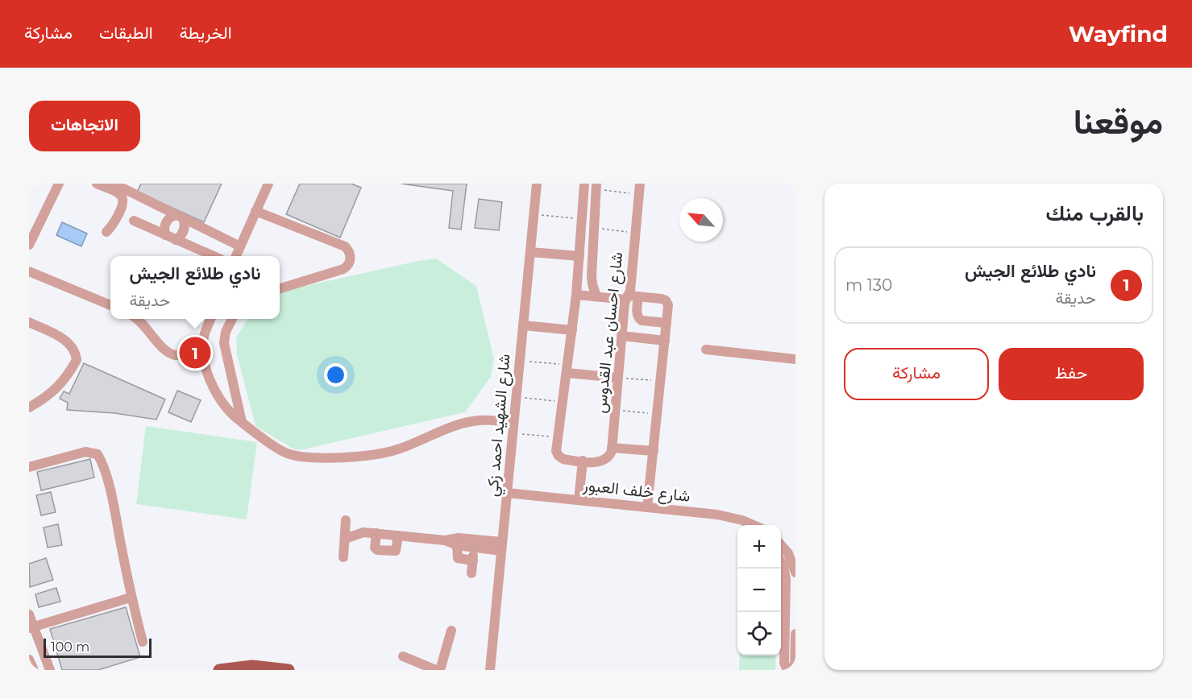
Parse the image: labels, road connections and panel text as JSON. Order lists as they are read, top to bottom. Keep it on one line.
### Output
{"streets":{"street":["شارع احسان عبد القدوس","شارع الشهيد احمد زكي","شارع خلف العبور"]},"crossings":[["شارع الشهيد احمد زكي","شارع خلف العبور"]],"scale_bar":"100 m","north":"top left","page":{"header":"Wayfind","nav":["الخريطة","الطبقات","مشاركة"],"title":"موقعنا","buttons":["الاتجاهات",["حفظ","مشاركة"]],"heading":"بالقرب منك","list":[{"mark":"1","name":"نادي طلائع الجيش","note":"حديقة","value":"130 m"}],"popup":["نادي طلائع الجيش","حديقة"],"pins":"1","map_buttons":["+","−"],"scale":"100 m"}}
